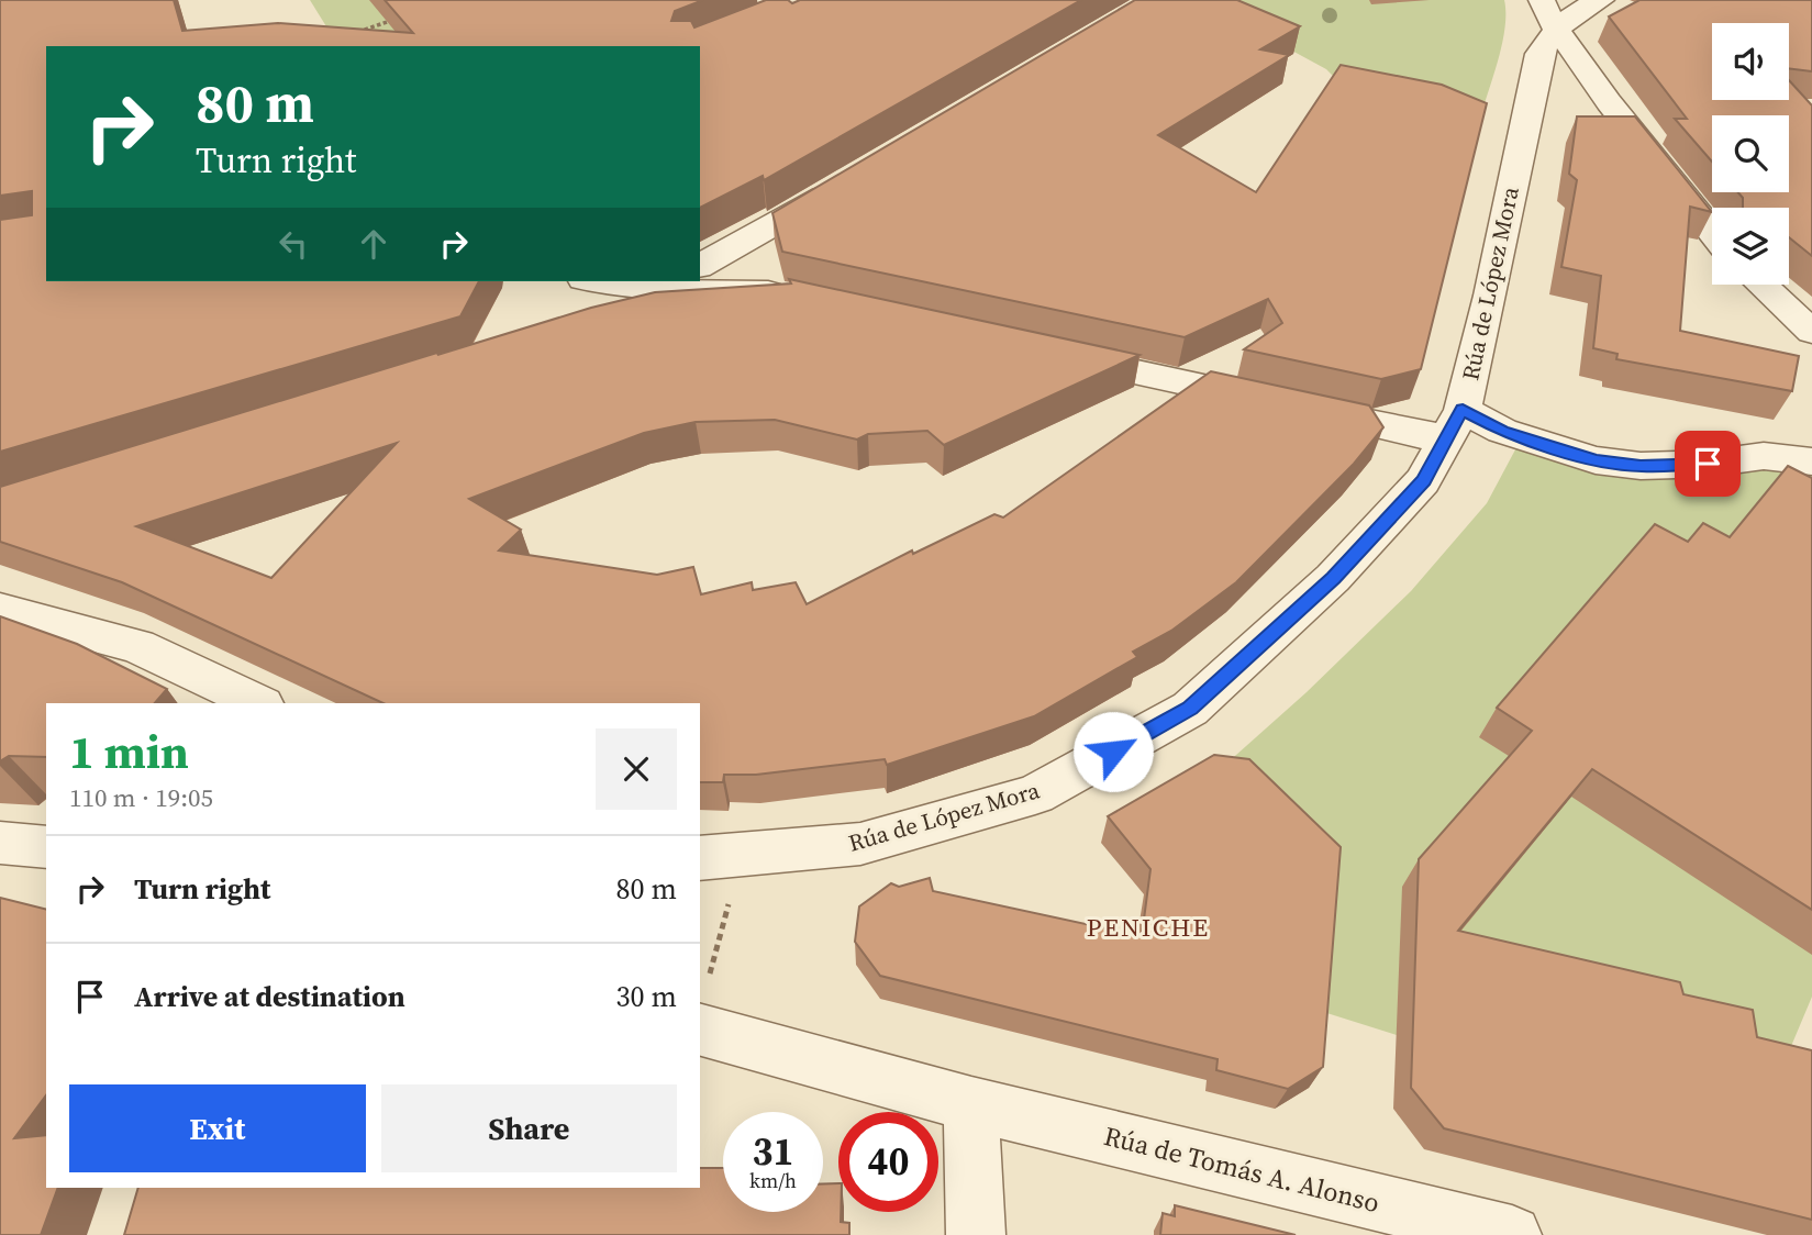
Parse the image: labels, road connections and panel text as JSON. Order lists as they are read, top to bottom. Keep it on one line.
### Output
{"streets":{"street":["Rúa de López Mora","Rúa de Tomás A. Alonso"]},"districts":["PENICHE"],"page":{"turn":["80 m","Turn right"],"heading":["1 min","110 m · 19:05"],"list":[{"name":"Turn right","value":"80 m"},{"name":"Arrive at destination","value":"30 m"}],"buttons":["Exit","Share"],"speed":"31 km/h","limit":"40"}}
